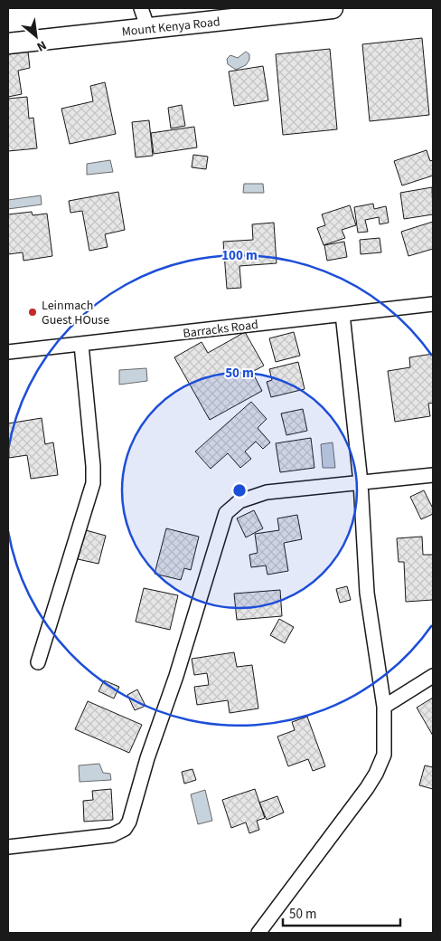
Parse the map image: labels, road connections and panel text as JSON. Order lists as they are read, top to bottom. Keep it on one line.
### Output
{"streets":{"main road":["Mount Kenya Road"],"street":["Barracks Road"]},"places":["Leinmach Guest HOuse"],"scale_bar":"50 m","north":"bottom right","rings":["100 m","50 m"]}
